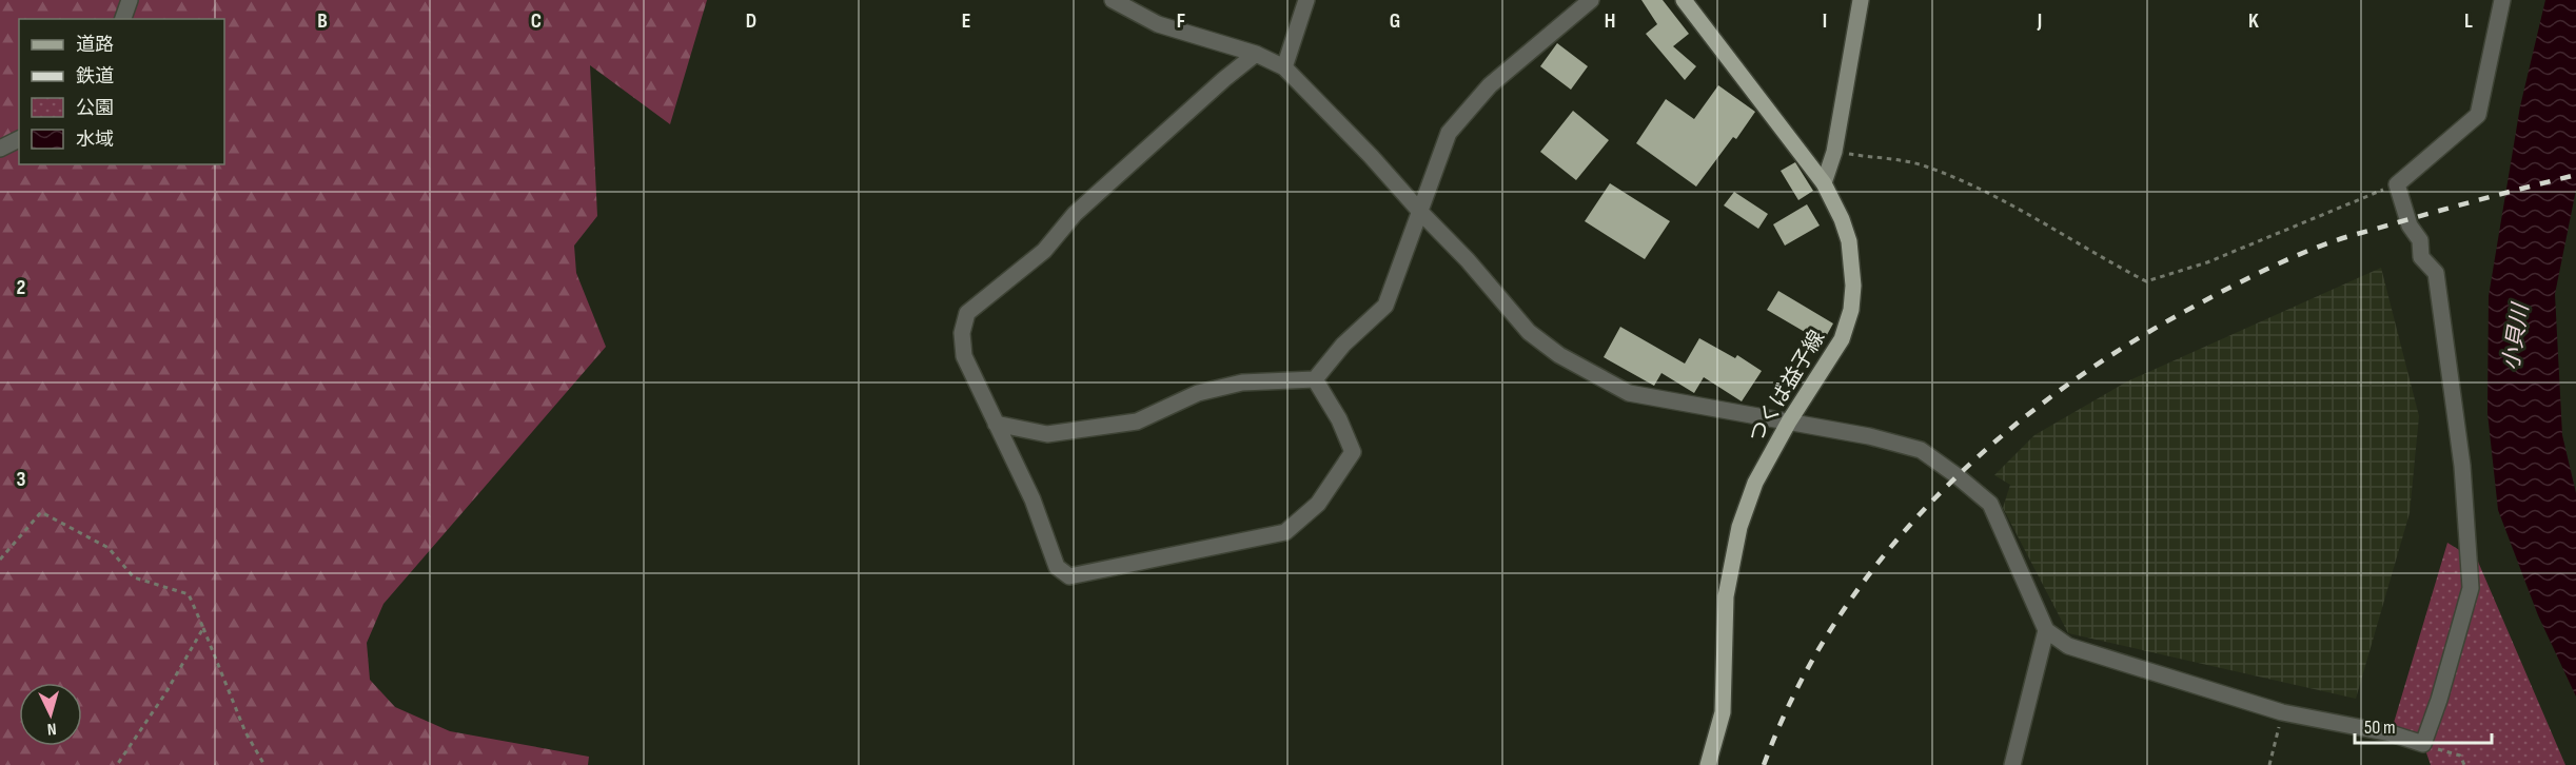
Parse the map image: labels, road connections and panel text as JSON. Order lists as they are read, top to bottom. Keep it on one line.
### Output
{"streets":{"main road":["つくば益子線"]},"water":["小貝川"],"legend":["道路","鉄道","公園","水域"],"scale_bar":"50 m","north":"bottom","grid":{"columns":["B","C","D","E","F","G","H","I","J","K","L"],"rows":["2","3"]}}
